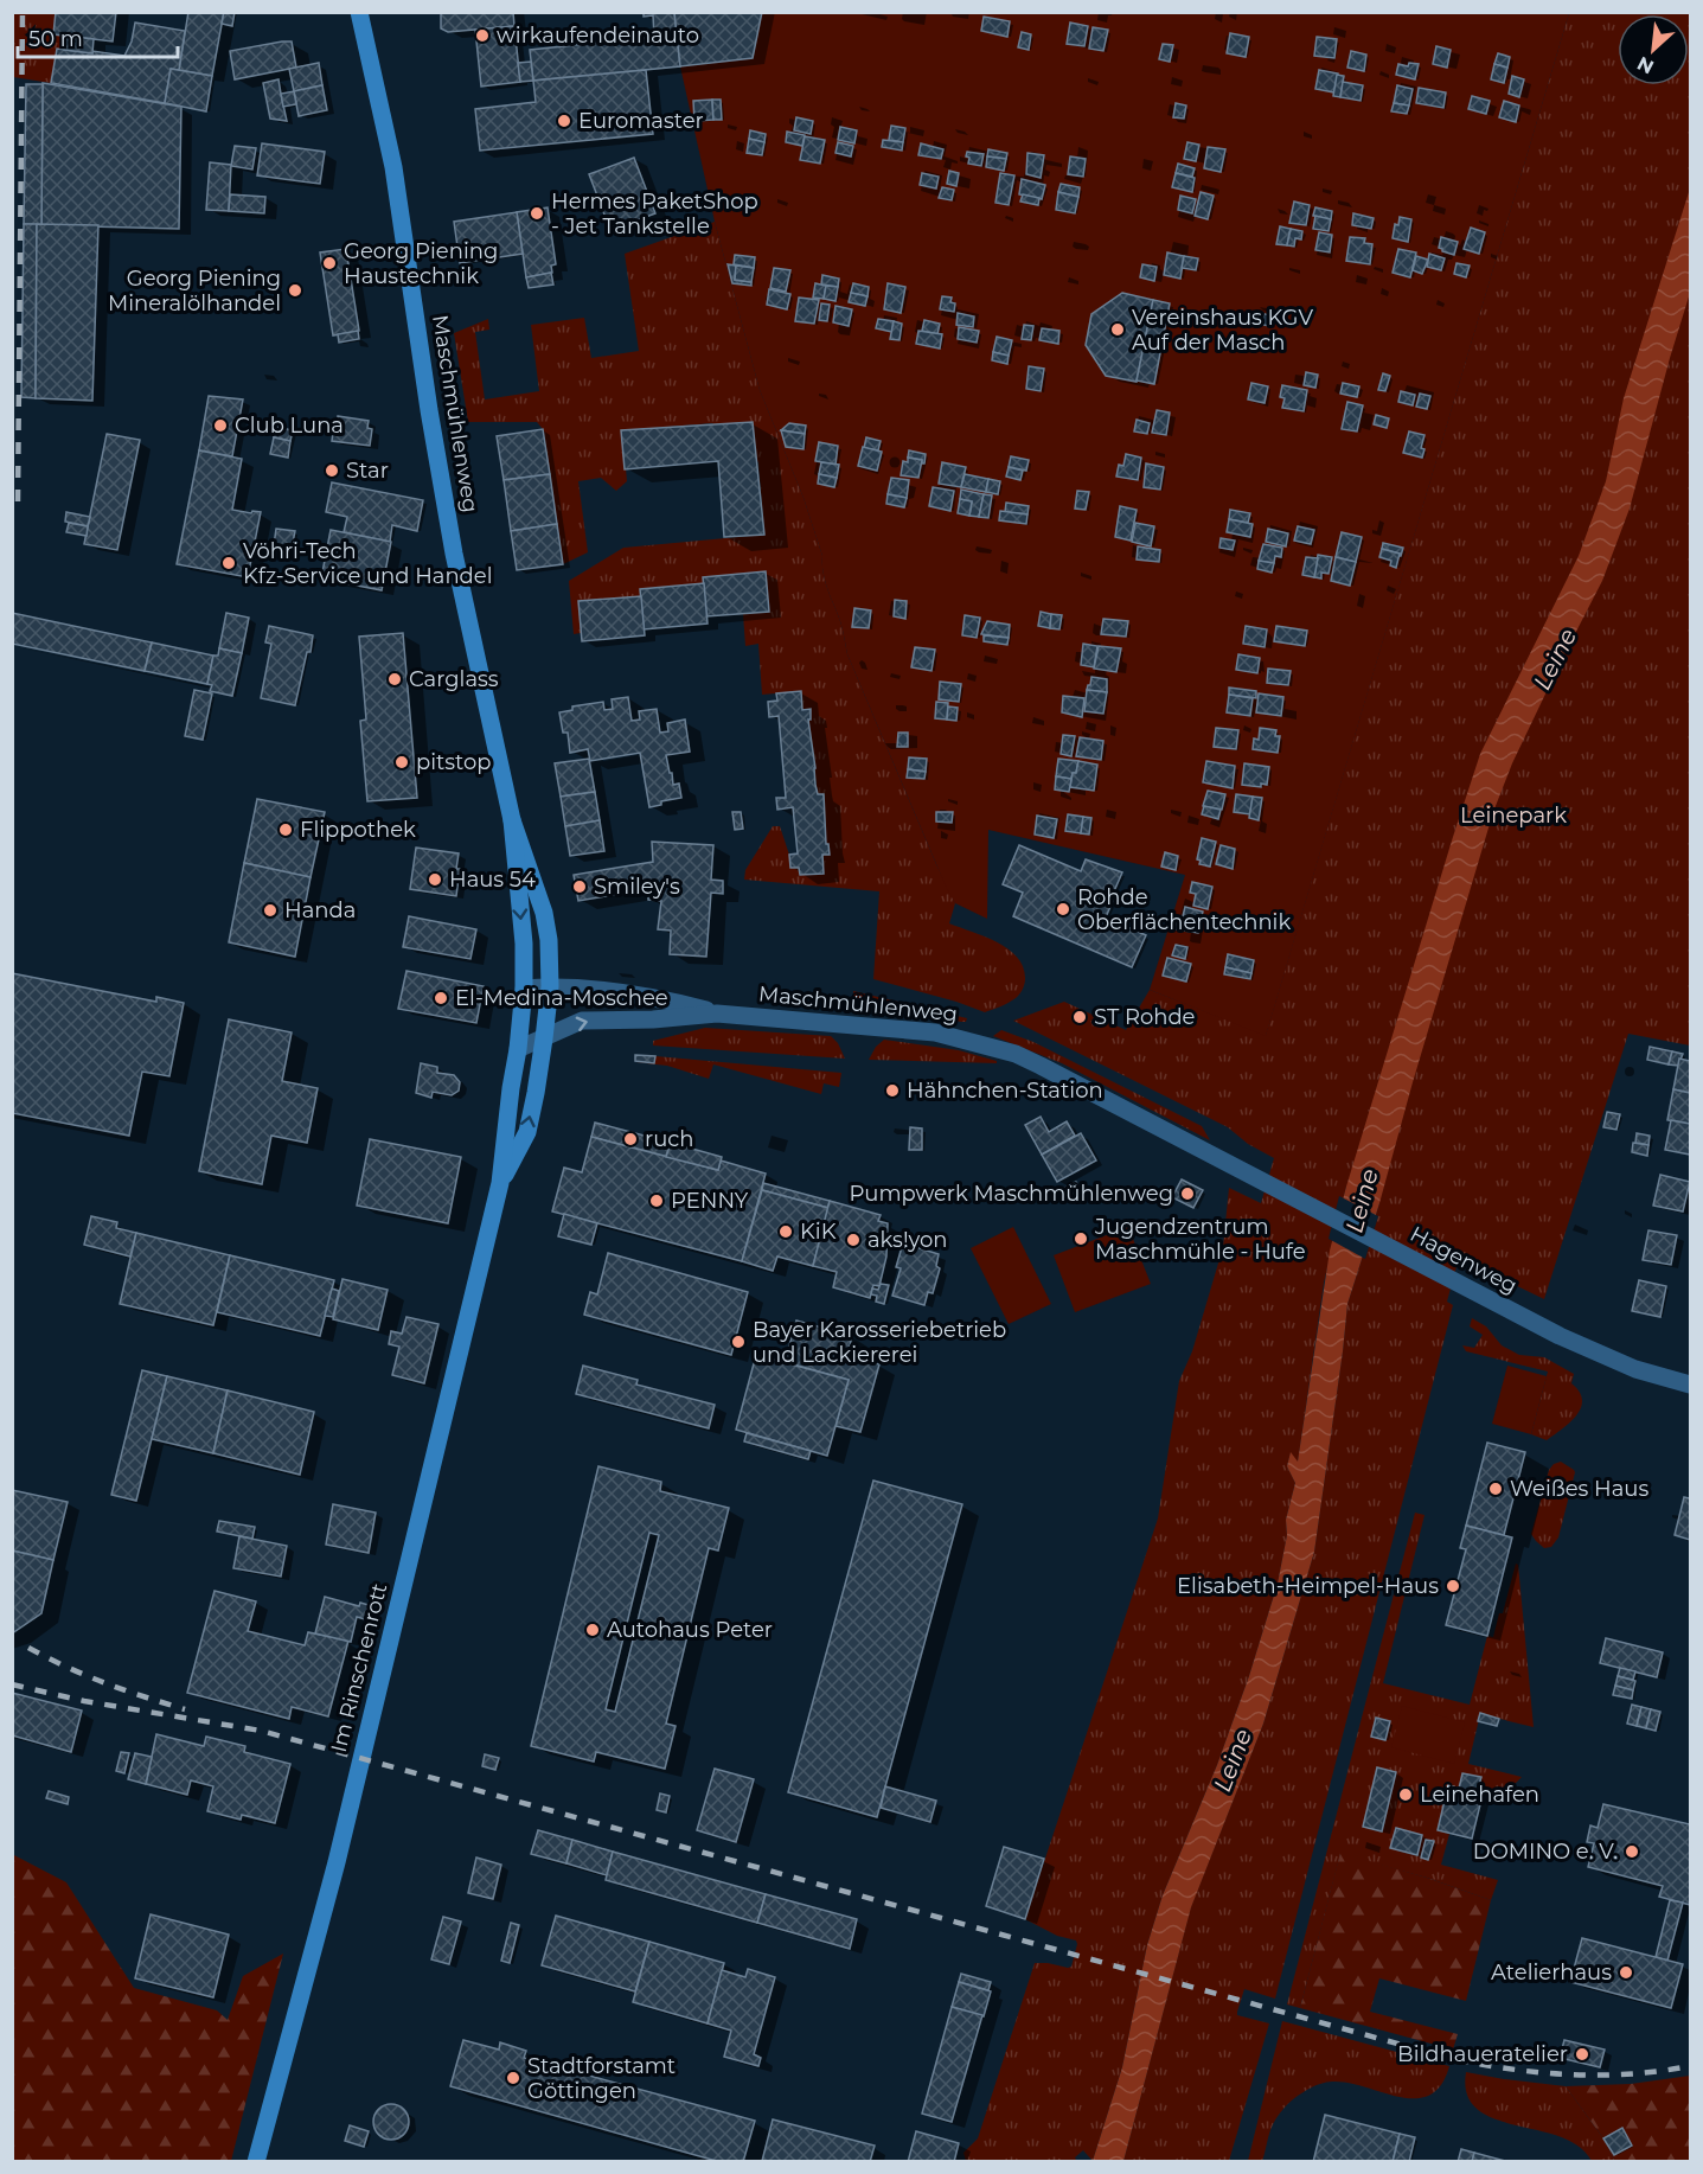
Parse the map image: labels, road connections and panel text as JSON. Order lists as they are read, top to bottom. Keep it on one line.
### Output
{"streets":{"main road":["Maschmühlenweg","Im Rinschenrott"],"street":["Hagenweg"]},"crossings":[["Maschmühlenweg","Hagenweg"],["Maschmühlenweg","Im Rinschenrott"]],"water":["Leine"],"parks":["Leinepark"],"places":["wirkaufendeinauto","Euromaster","Hermes PaketShop - Jet Tankstelle","Georg Piening Haustechnik","Georg Piening Mineralölhandel","Vereinshaus KGV Auf der Masch","Club Luna","Star","Vöhri-Tech Kfz-Service und Handel","Carglass","pitstop","Flippothek","Haus 54","Smiley's","Rohde Oberflächentechnik","Handa","El-Medina-Moschee","ST Rohde","Hähnchen-Station","ruch","Pumpwerk Maschmühlenweg","PENNY","KiK","Jugendzentrum Maschmühle - Hufe","aks!yon","Bayer Karosseriebetrieb und Lackiererei","Weißes Haus","Elisabeth-Heimpel-Haus","Autohaus Peter","Leinehafen","DOMINO e. V.","Atelierhaus","Bildhaueratelier","Stadtforstamt Göttingen"],"scale_bar":"50 m","north":"bottom left"}
